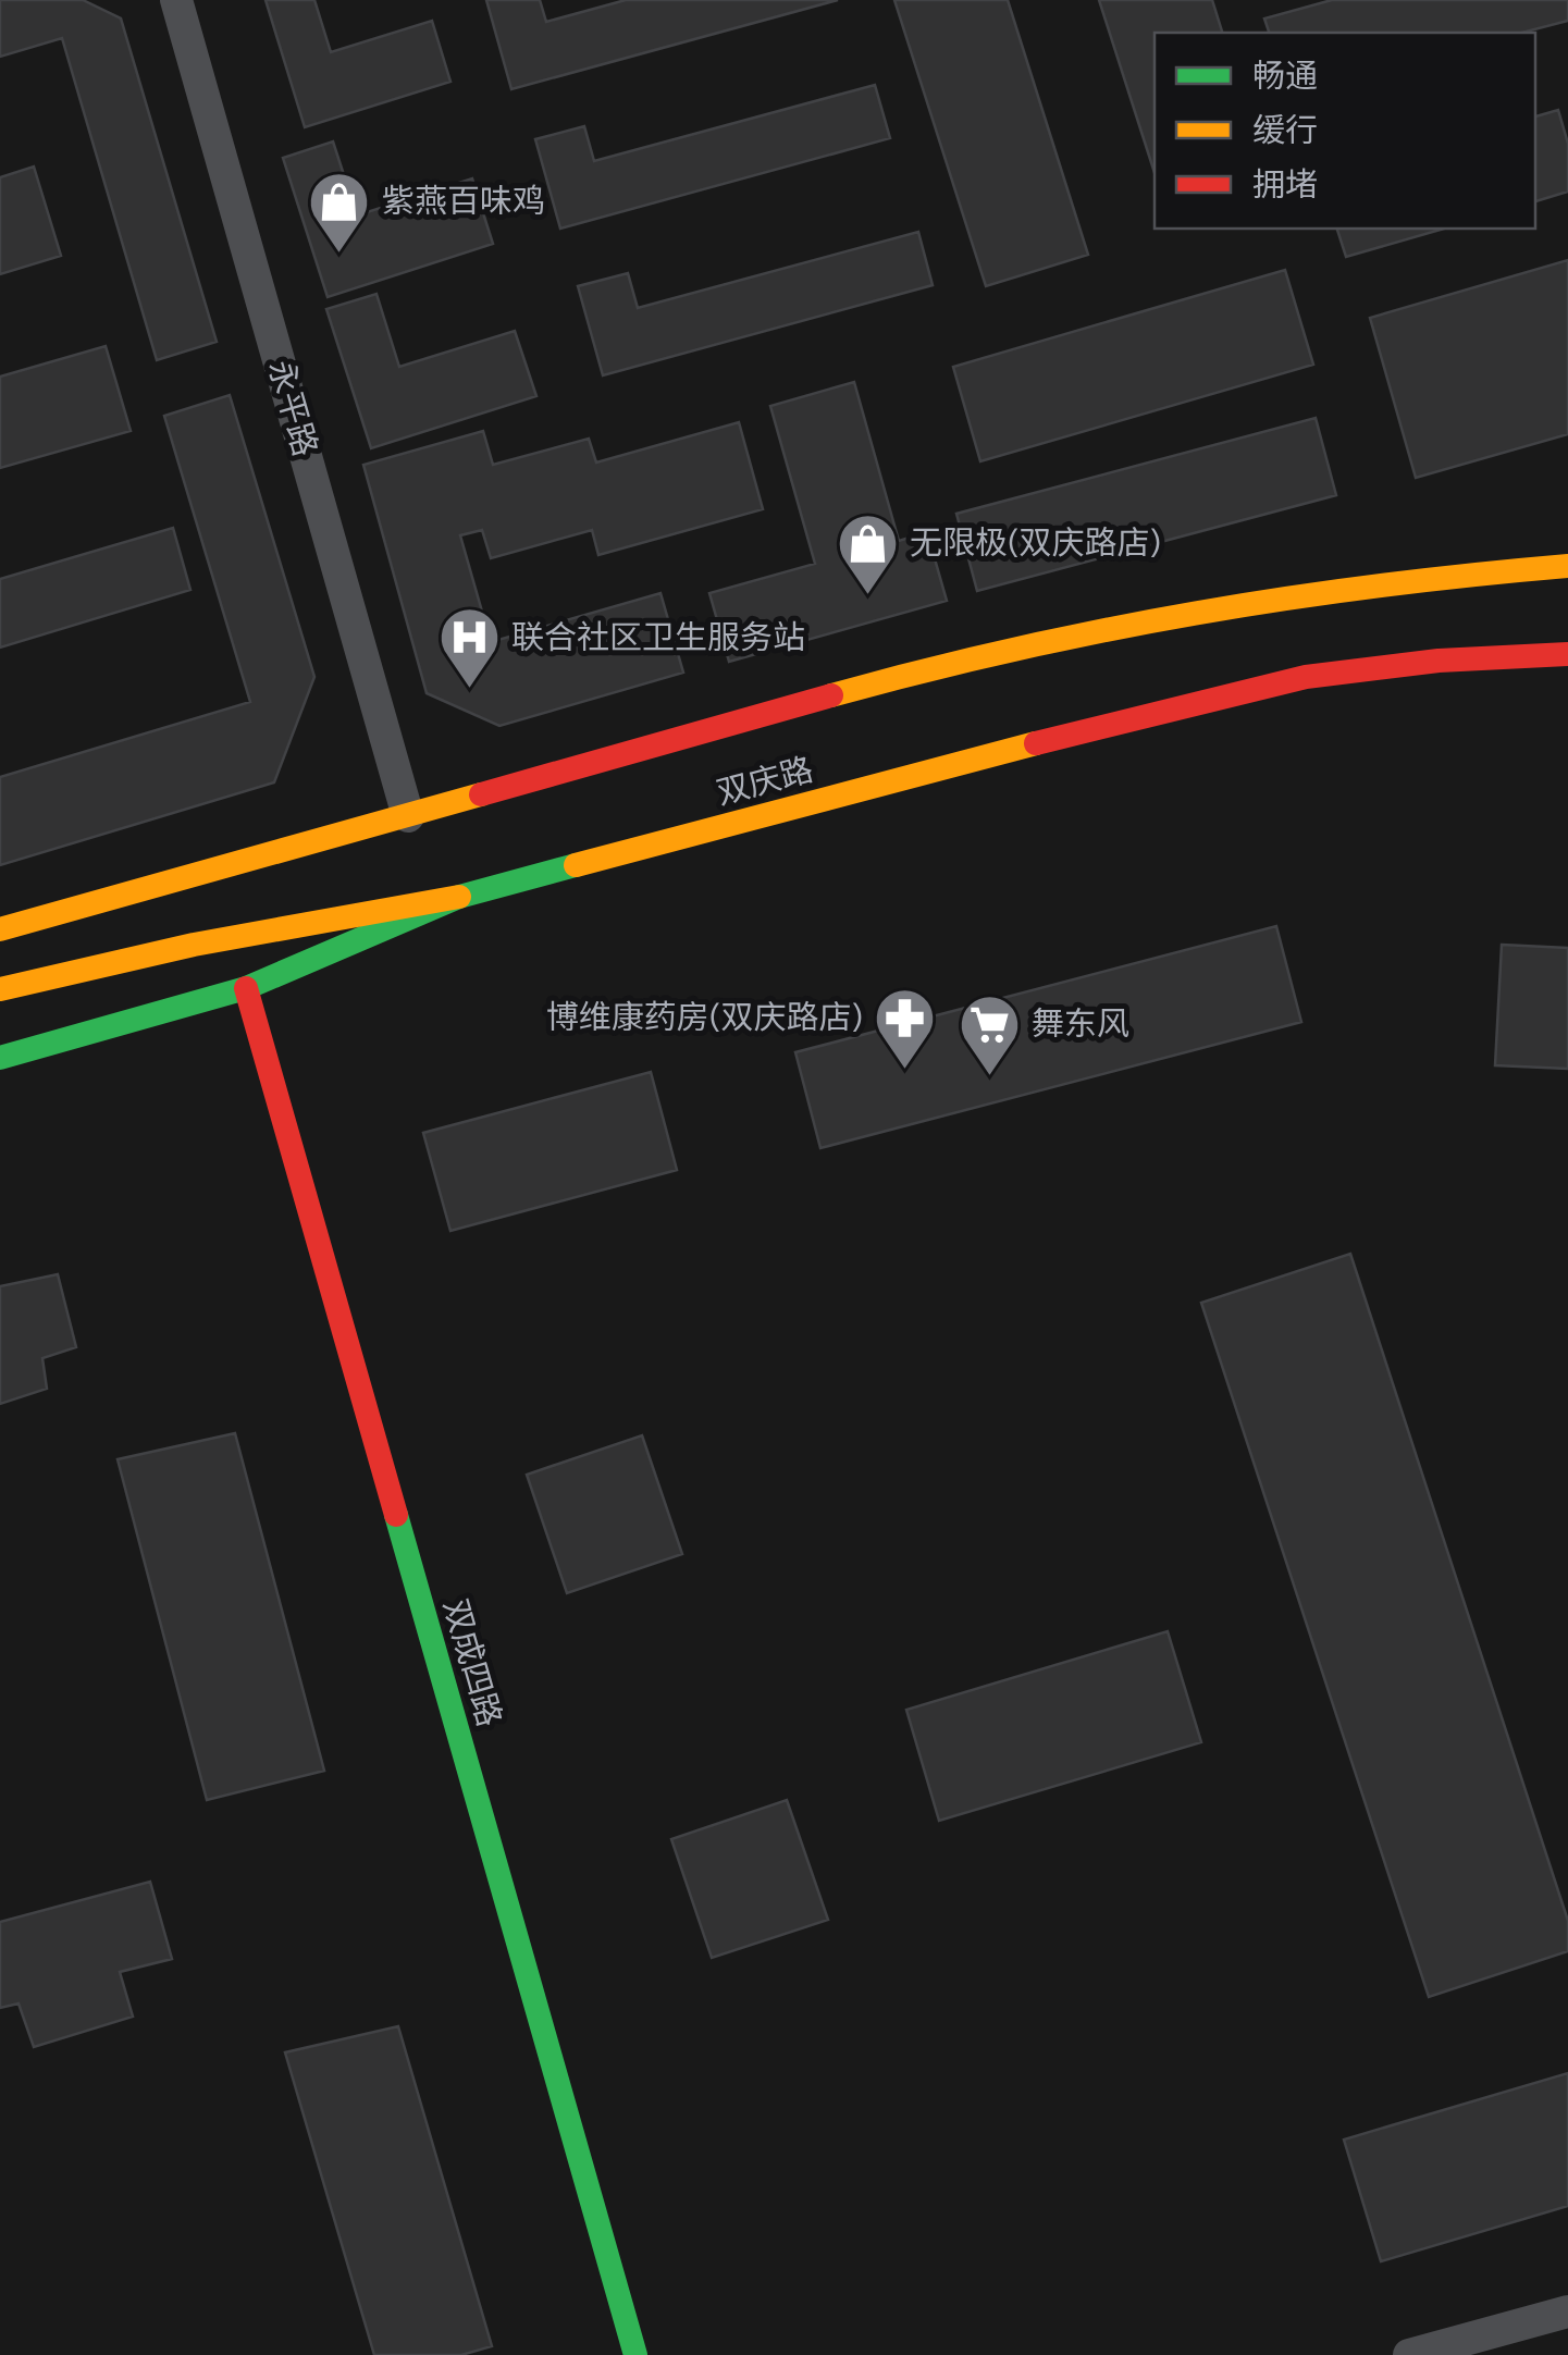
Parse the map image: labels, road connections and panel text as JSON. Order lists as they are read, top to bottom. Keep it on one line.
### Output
{"streets":{"main road":["双庆路","双成四路"],"street":["永平路"]},"crossings":[["永平路","双庆路"],["双庆路","双成四路"]],"places":{"shop":["紫燕百味鸡","无限极(双庆路店)"],"hospital":["联合社区卫生服务站"],"pharmacy":["博维康药房(双庆路店)"],"supermarket":["舞东风"]},"legend":["畅通","缓行","拥堵"]}
